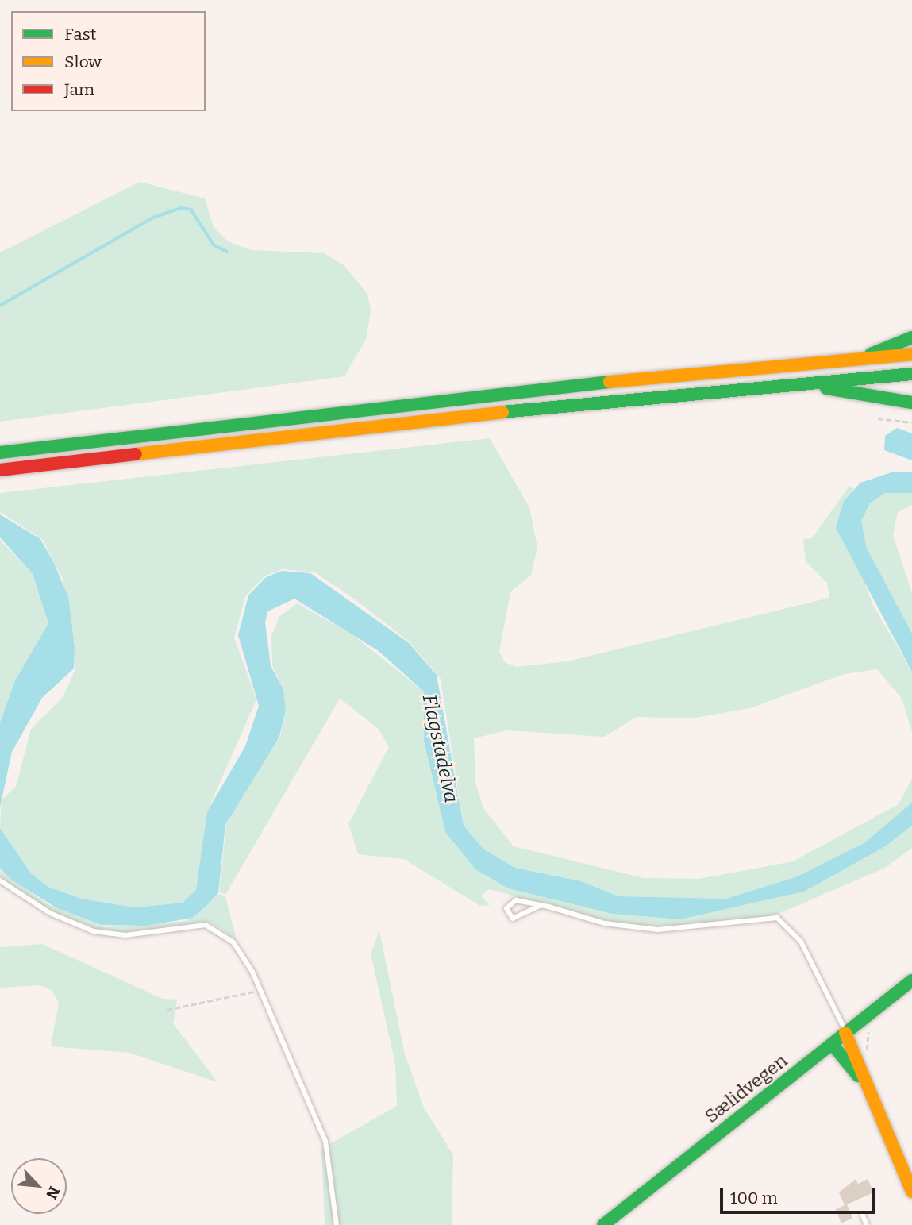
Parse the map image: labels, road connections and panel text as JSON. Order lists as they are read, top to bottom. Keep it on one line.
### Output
{"streets":{"main road":["Sælidvegen"]},"water":["Flagstadelva"],"legend":["Fast","Slow","Jam"],"scale_bar":"100 m","north":"bottom right"}
